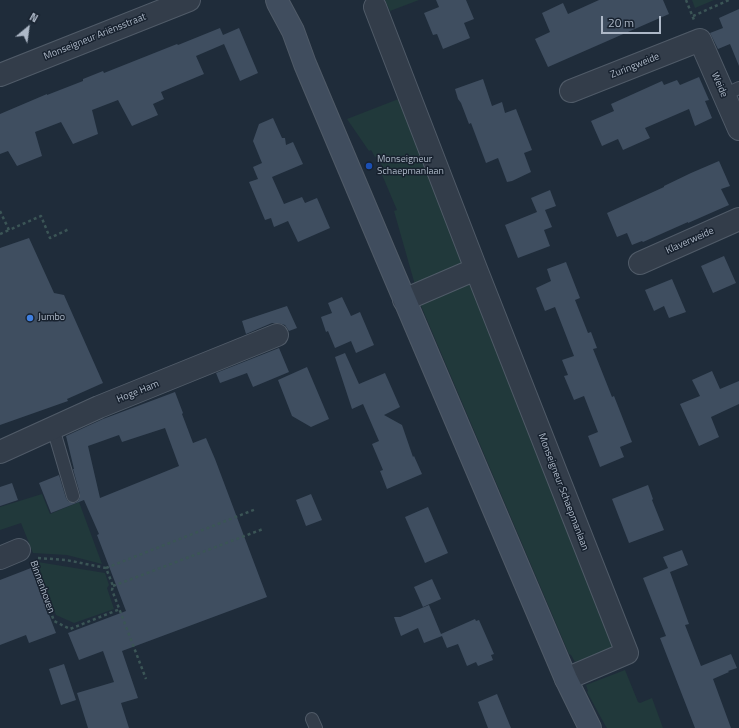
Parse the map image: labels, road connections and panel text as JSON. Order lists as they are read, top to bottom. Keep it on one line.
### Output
{"streets":{"street":["Monseigneur Ariënsstraat","Zuringweide","Weide","Klaverweide","Hoge Ham","Monseigneur Schaepmanlaan"],"path":["Binnenhoven"]},"crossings":[["Zuringweide","Weide"]],"places":["Monseigneur Schaepmanlaan","Jumbo"],"scale_bar":"20 m","north":"top right"}
